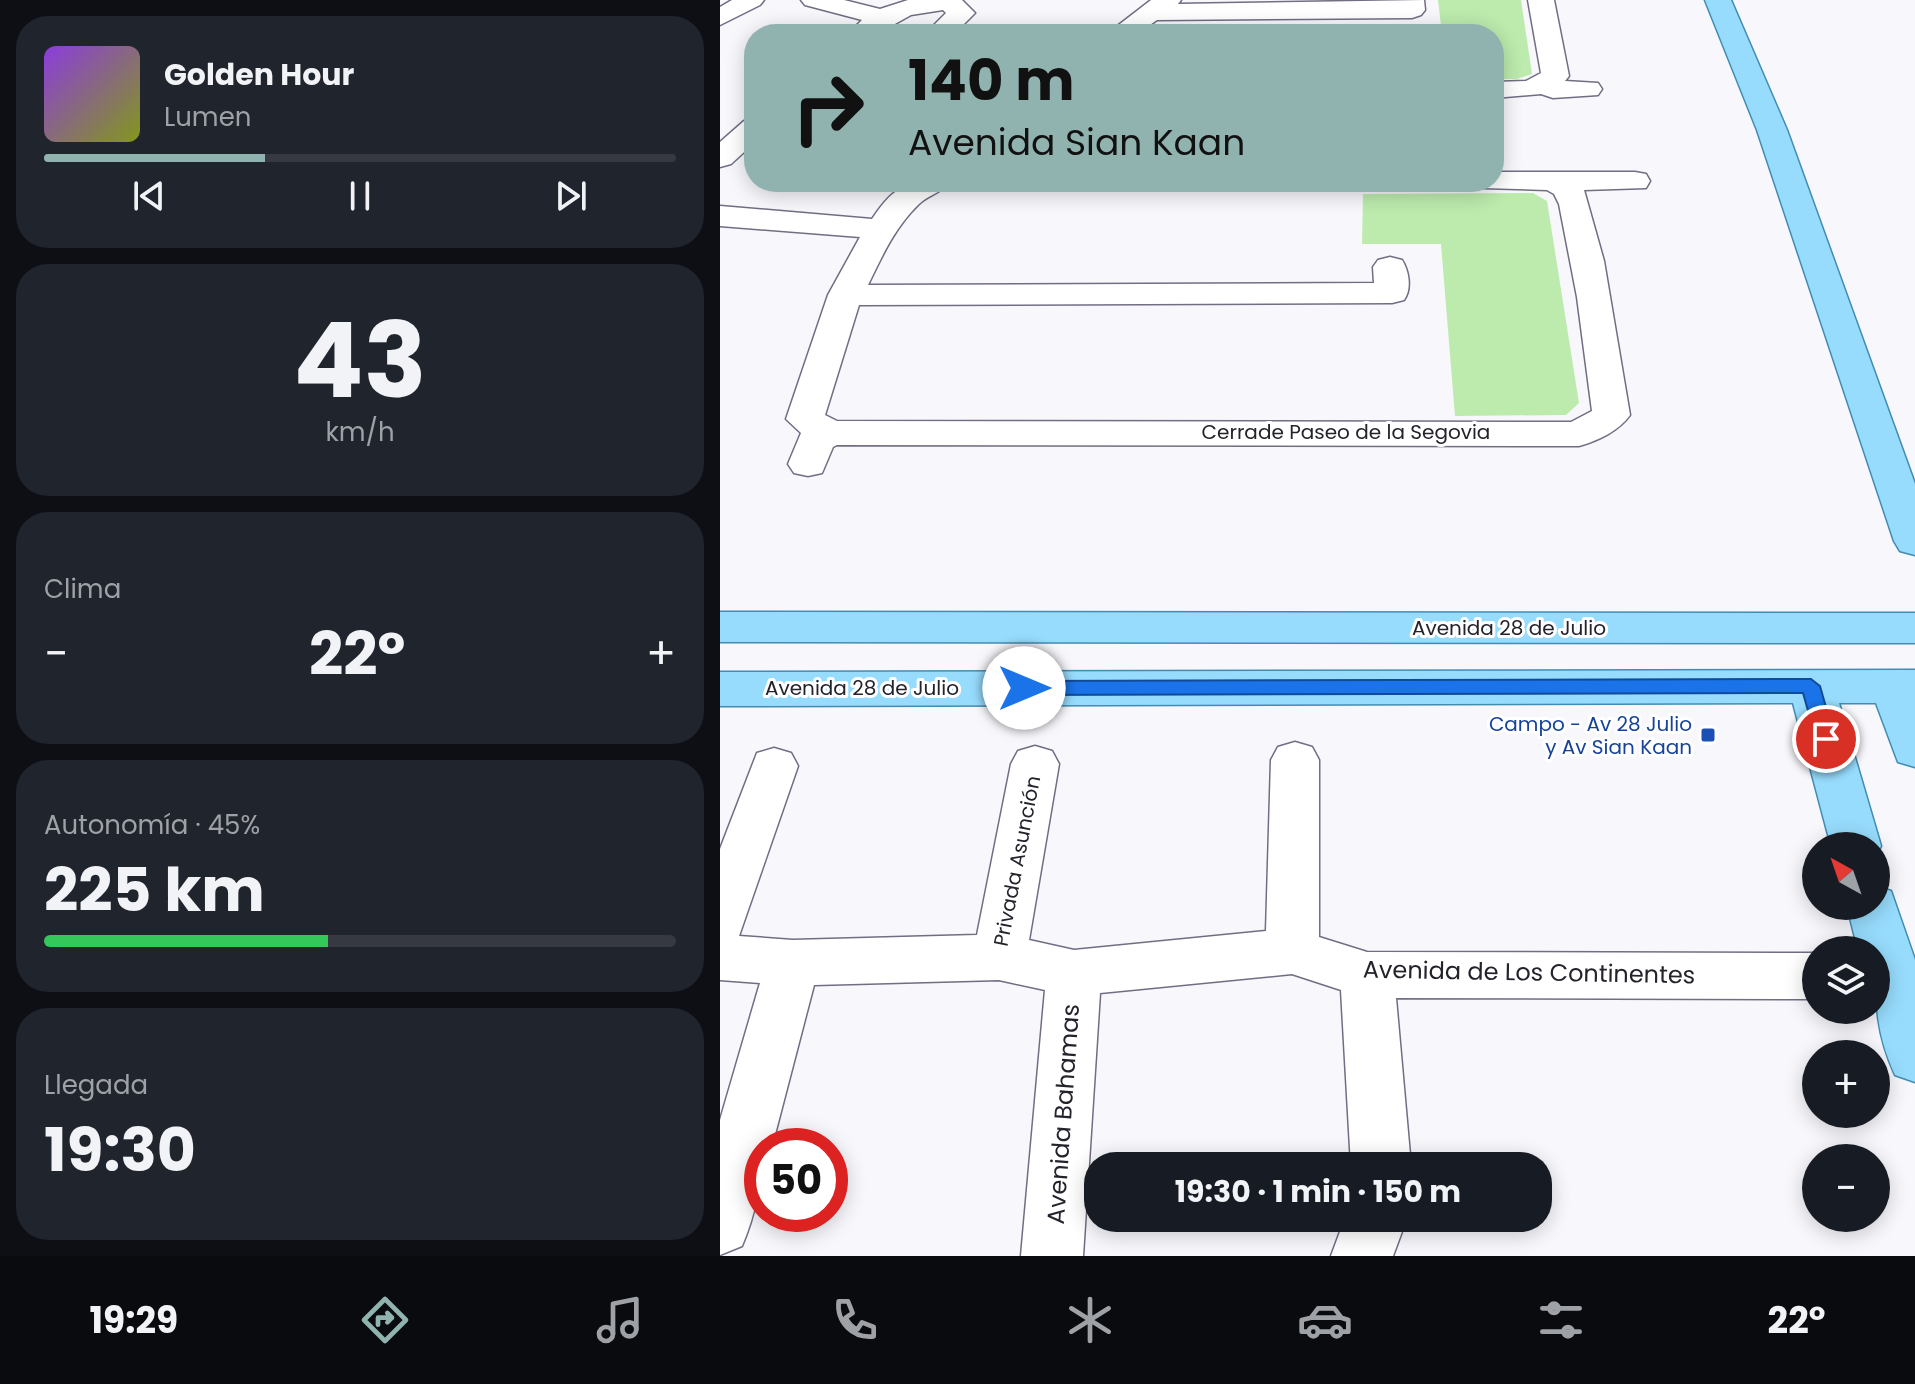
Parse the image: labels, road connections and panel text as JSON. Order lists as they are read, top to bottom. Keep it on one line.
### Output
{"streets":{"main road":["Avenida 28 de Julio"],"street":["Cerrade Paseo de la Segovia","Privada Asunción","Avenida de Los Continentes","Avenida Bahamas"]},"crossings":[["Privada Asunción","Avenida de Los Continentes"],["Avenida de Los Continentes","Avenida Bahamas"]],"places":{"transit":["Campo - Av 28 Julio y Av Sian Kaan"]},"north":"top left","page":{"turn":["140 m","Avenida Sian Kaan"],"song":["Golden Hour","Lumen"],"tile":[["43","km/h"],"Clima",["Autonomía · 45%","225 km"],["Llegada","19:30"]],"heat":["−","22°","+"],"map_buttons":["+","−"],"limit":"50","trip":"19:30 · 1 min · 150 m","tabs":["19:29","22°"]}}
